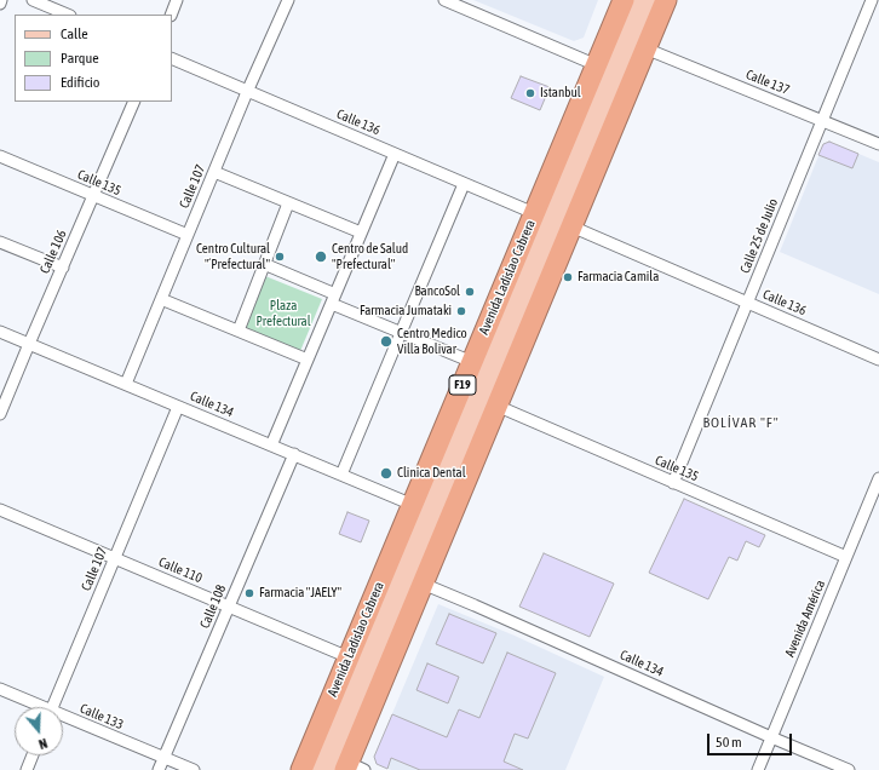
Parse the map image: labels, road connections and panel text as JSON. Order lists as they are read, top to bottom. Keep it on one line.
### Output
{"streets":{"highway":["Avenida Ladislao Cabrera","F19"],"street":["Calle 137","Calle 136","Calle 135","Calle 107","Calle 25 de Julio","Calle 106","Calle 134","Calle 110","Calle 108","Avenida América","Calle 133"]},"crossings":[["Calle 137","Calle 25 de Julio"],["Calle 137","Avenida Ladislao Cabrera"],["Calle 136","Calle 107"],["Calle 136","Calle 25 de Julio"],["Calle 136","Avenida Ladislao Cabrera"],["Calle 135","Calle 107"],["Calle 135","Calle 25 de Julio"],["Calle 135","Calle 106"],["Calle 135","Avenida Ladislao Cabrera"],["Calle 135","Avenida América"],["Calle 107","Calle 134"],["Calle 107","Calle 110"],["Calle 106","Calle 134"],["Avenida Ladislao Cabrera","Calle 134"],["Avenida Ladislao Cabrera","Calle 110"],["Calle 134","Calle 108"],["Calle 134","Avenida América"],["Calle 110","Calle 108"],["Calle 108","Calle 133"]],"districts":["BOLÍVAR \"F\""],"parks":["Plaza Prefectural"],"places":["Istanbul","Centro Cultural \"´Prefectural\"","Centro de Salud \"Prefectural\"","Farmacia Camila","BancoSol","Farmacia Jumataki","Centro Medico Villa Bolivar","Clinica Dental","Farmacia \"JAELY\""],"legend":["Calle","Parque","Edificio"],"scale_bar":"50 m","north":"bottom"}
